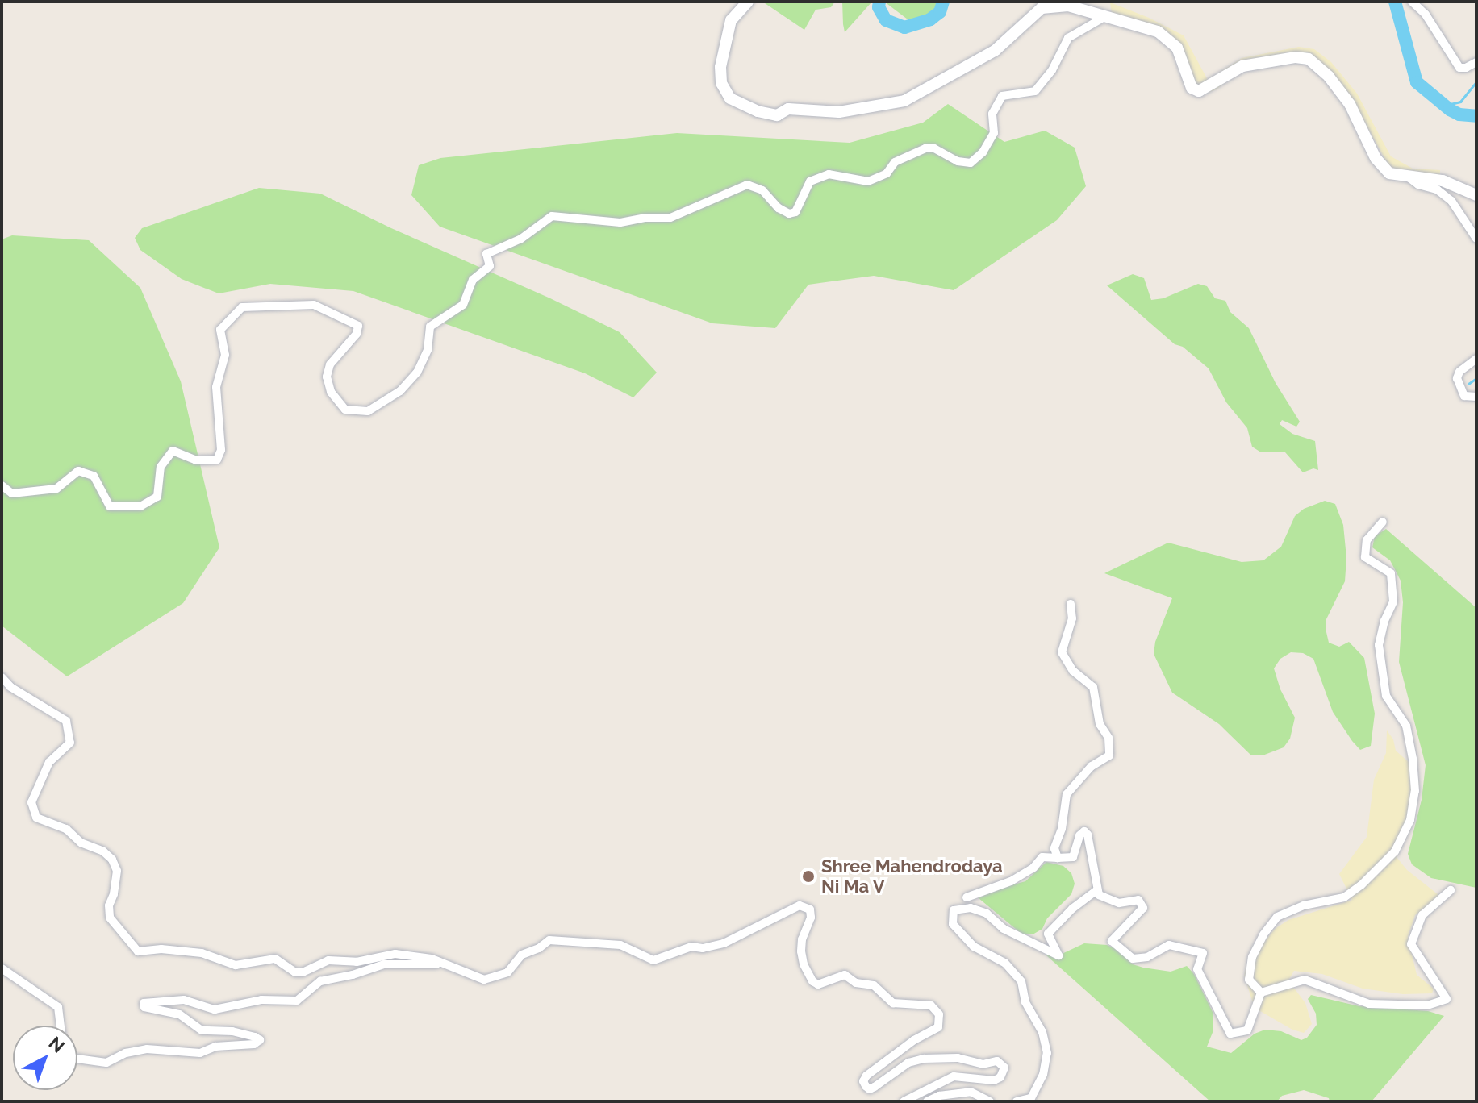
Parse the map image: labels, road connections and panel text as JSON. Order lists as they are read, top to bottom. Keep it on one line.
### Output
{"places":["Shree Mahendrodaya Ni Ma V"],"north":"top right"}
